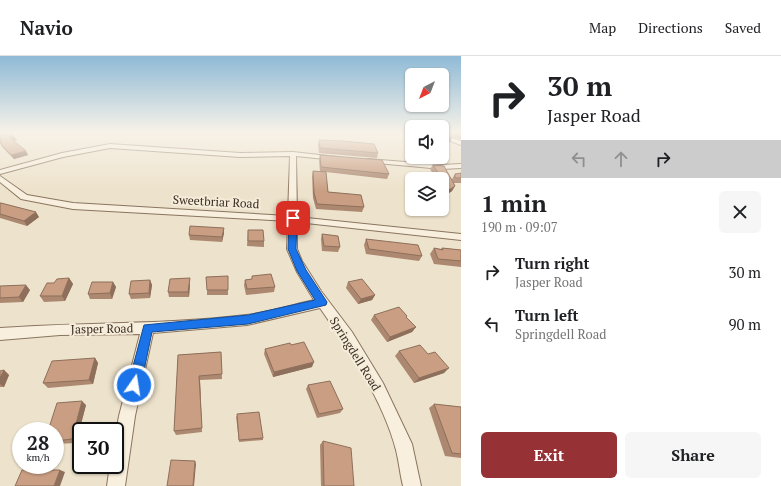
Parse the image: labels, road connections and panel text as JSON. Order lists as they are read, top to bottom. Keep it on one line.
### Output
{"streets":{"street":["Sweetbriar Road","Jasper Road","Springdell Road"]},"crossings":[["Sweetbriar Road","Springdell Road"],["Jasper Road","Springdell Road"]],"north":"bottom left","page":{"header":"Navio","nav":["Map","Directions","Saved"],"turn":["30 m","Jasper Road"],"heading":["1 min","190 m · 09:07"],"list":[{"name":"Turn right","note":"Jasper Road","value":"30 m"},{"name":"Turn left","note":"Springdell Road","value":"90 m"}],"speed":"28 km/h","limit":"30","buttons":["Exit","Share"]}}
